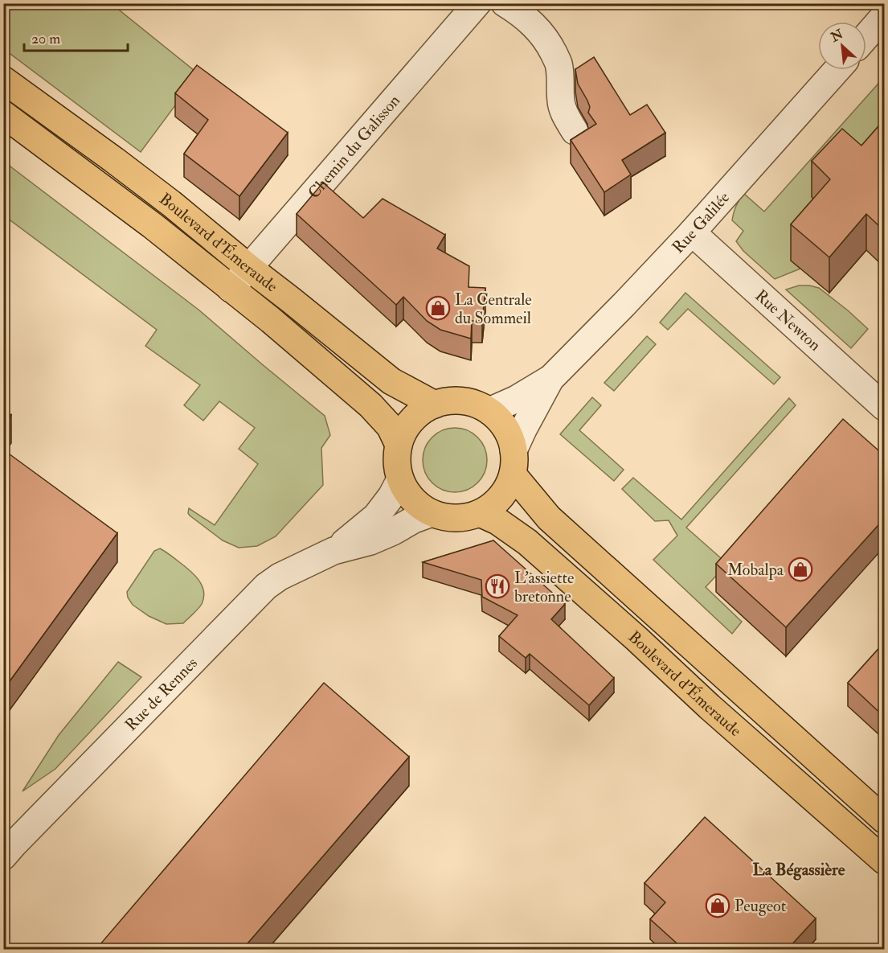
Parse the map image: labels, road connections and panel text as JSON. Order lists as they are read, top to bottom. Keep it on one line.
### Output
{"streets":{"main road":["Boulevard d'Émeraude"],"street":["Chemin du Galisson","Rue Galilée","Rue Newton","Rue de Rennes"]},"crossings":[["Chemin du Galisson","Boulevard d'Émeraude"],["Rue Galilée","Boulevard d'Émeraude"],["Rue Galilée","Rue Newton"],["Rue Galilée","Rue de Rennes"],["Boulevard d'Émeraude","Rue de Rennes"]],"districts":["La Bégassière"],"places":{"shop":["La Centrale du Sommeil","Mobalpa","Peugeot"],"restaurant":["L'assiette bretonne"]},"scale_bar":"20 m","north":"top left"}
